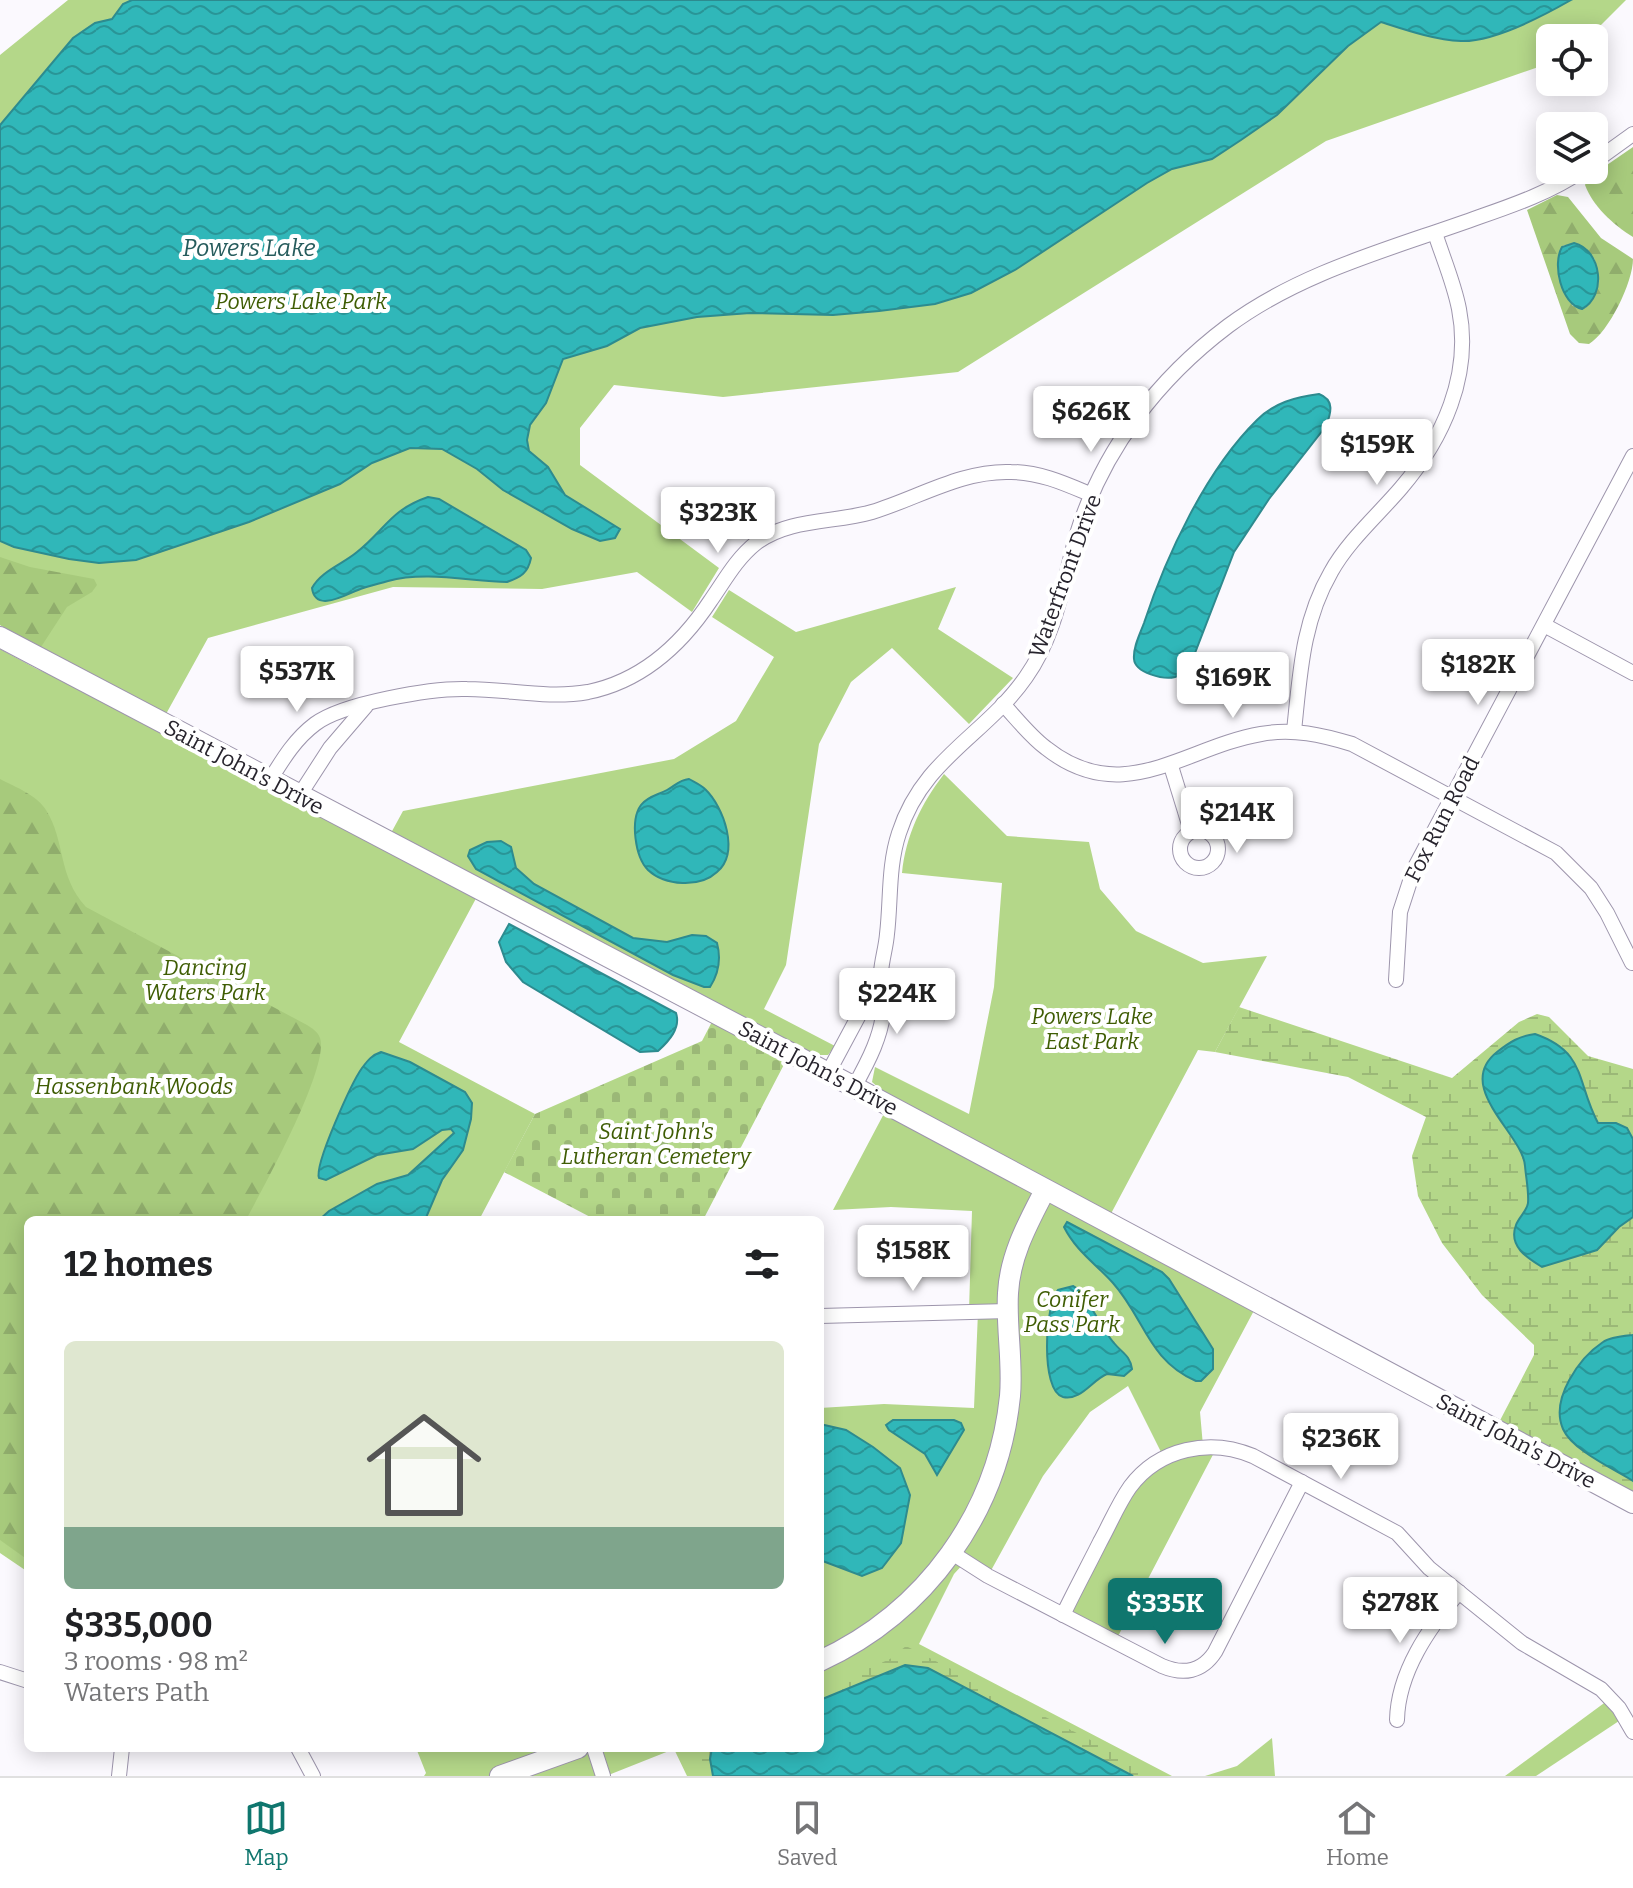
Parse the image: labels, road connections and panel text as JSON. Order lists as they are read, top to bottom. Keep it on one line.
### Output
{"streets":{"street":["Waterfront Drive","Saint John's Drive","Fox Run Road"]},"crossings":[["Waterfront Drive","Saint John's Drive"]],"water":["Powers Lake"],"parks":["Powers Lake Park","Dancing Waters Park","Powers Lake East Park","Hassenbank Woods","Saint John's Lutheran Cemetery","Conifer Pass Park"],"page":{"price":["$626K","$159K","$323K","$182K","$537K","$169K","$214K","$224K","$158K","$236K","$278K","$335K"],"heading":"12 homes","list":[{"name":"$335,000","note":"3 rooms · 98 m² · Waters Path"}],"tabs":["Map","Saved","Home"]}}
